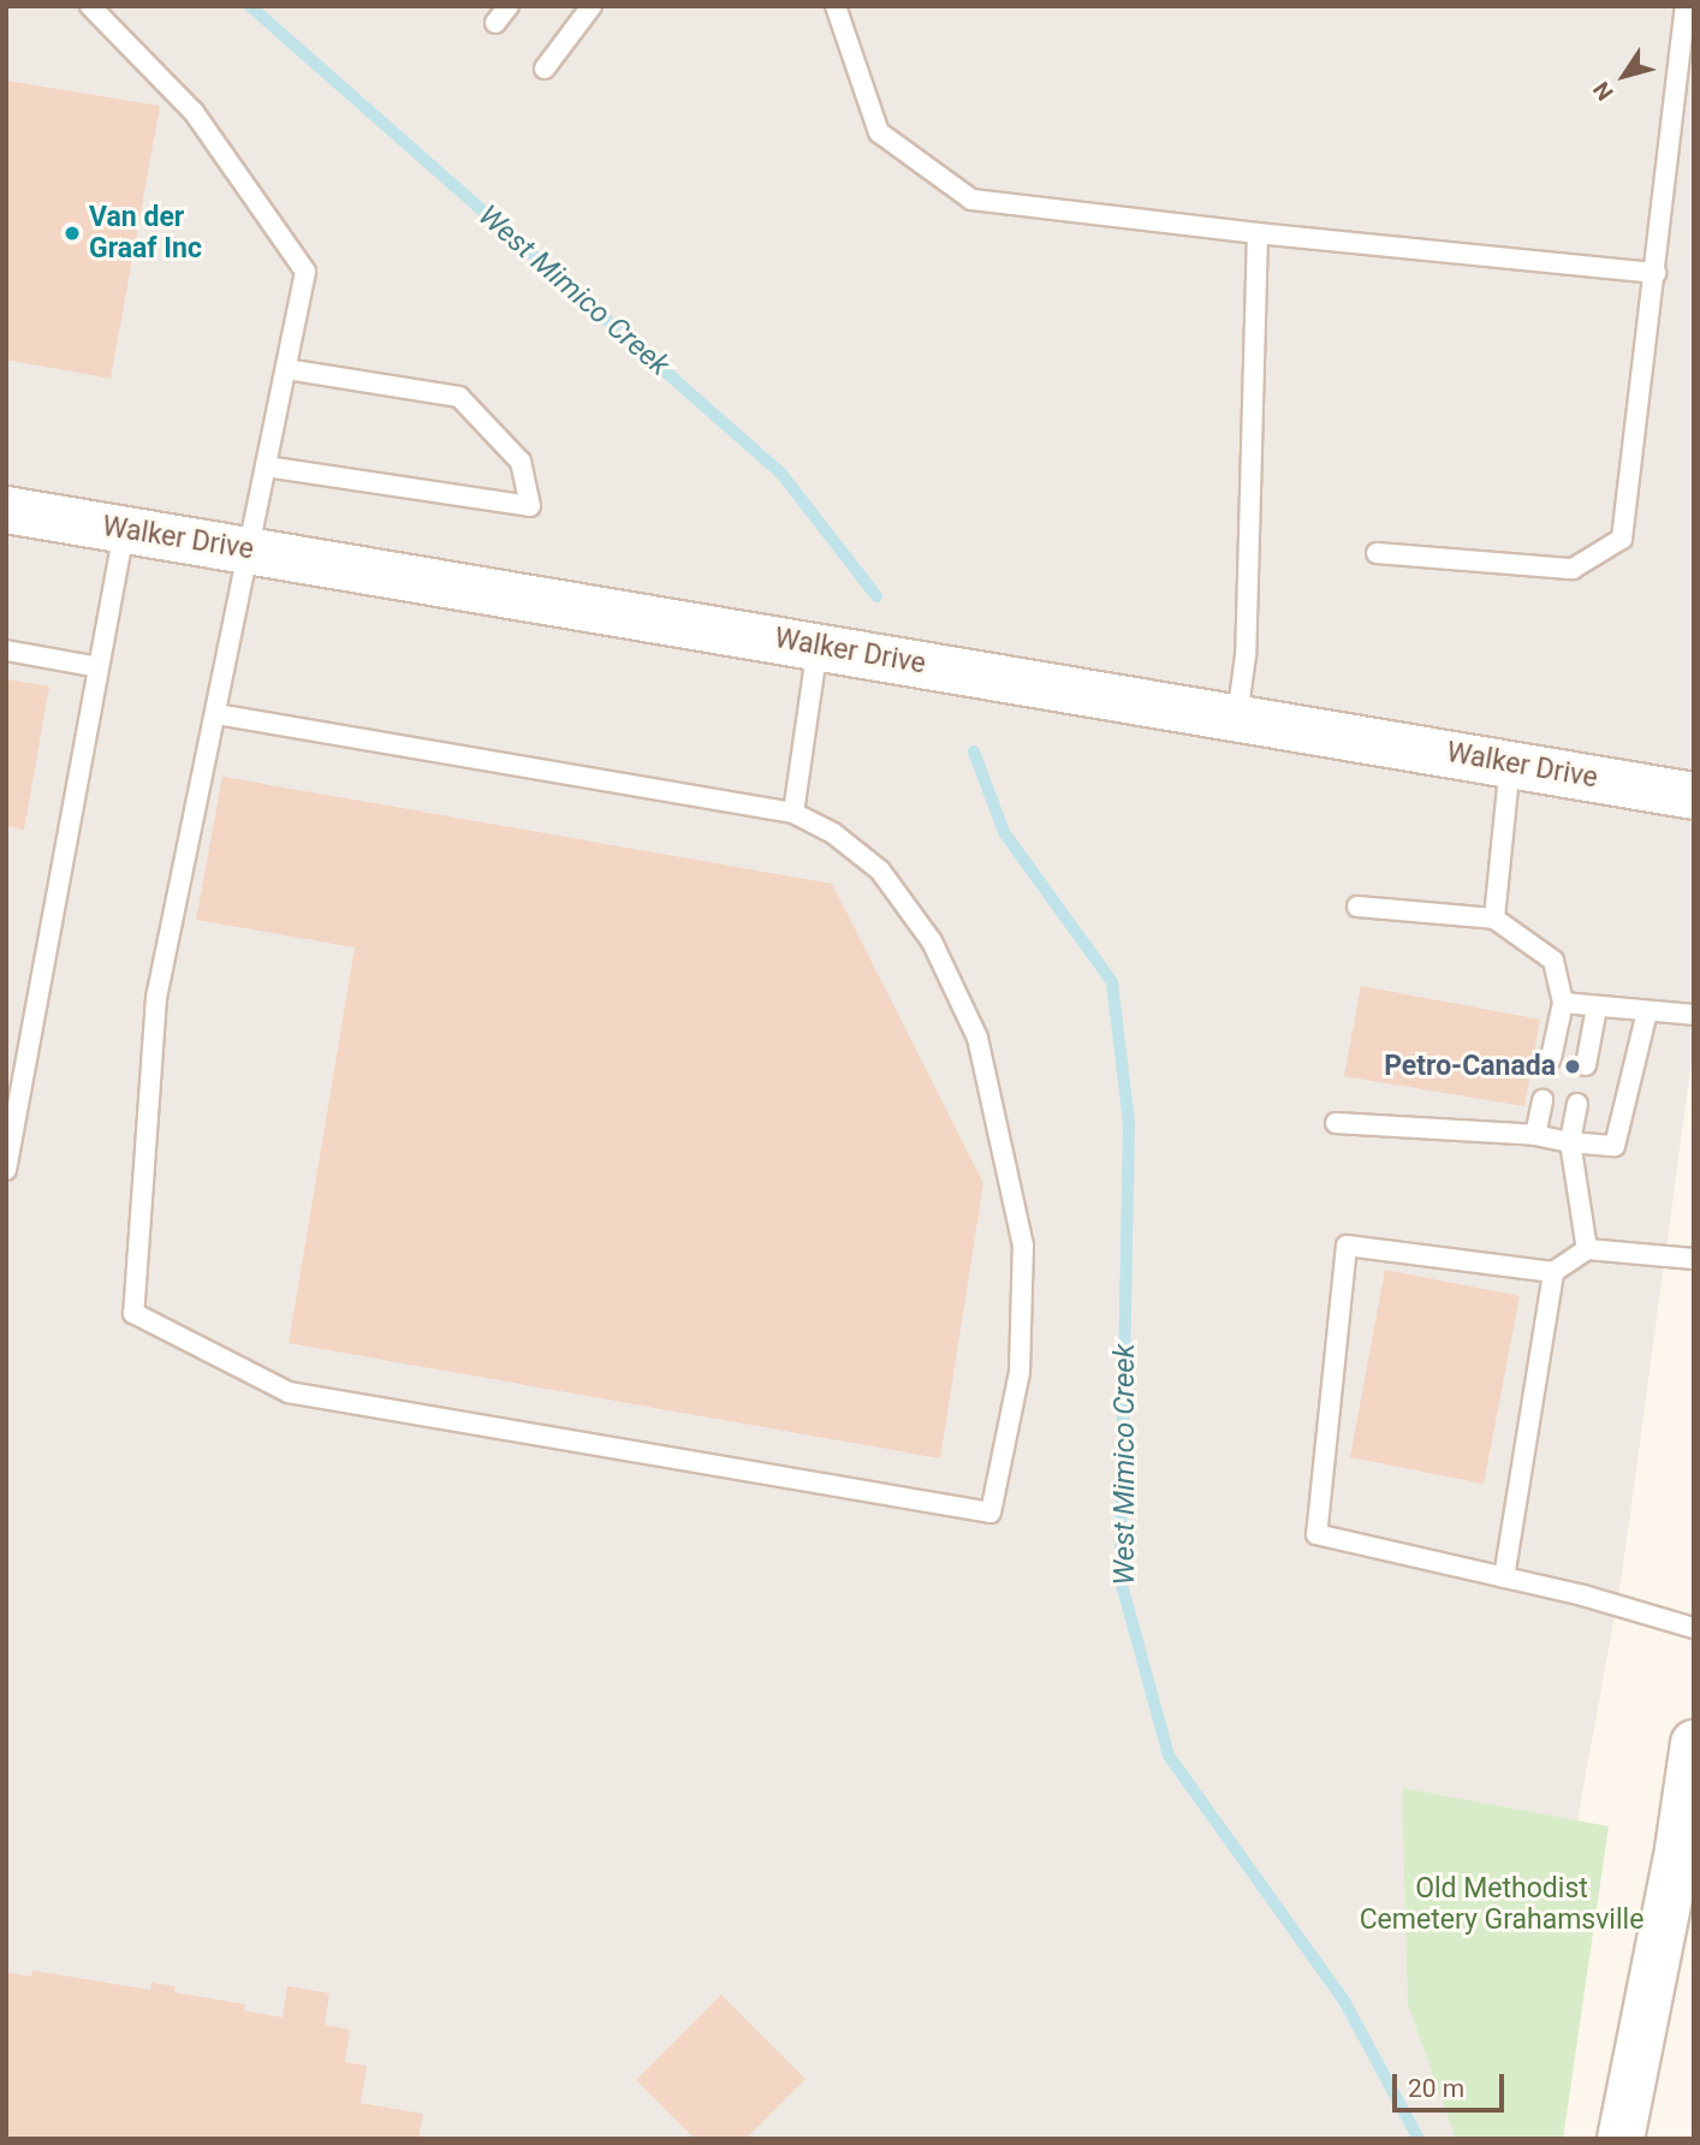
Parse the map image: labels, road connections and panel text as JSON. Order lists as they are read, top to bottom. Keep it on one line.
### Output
{"streets":{"street":["Walker Drive"]},"water":["West Mimico Creek"],"parks":["Old Methodist Cemetery Grahamsville"],"places":["Van der Graaf Inc","Petro-Canada"],"scale_bar":"20 m","north":"bottom left"}
